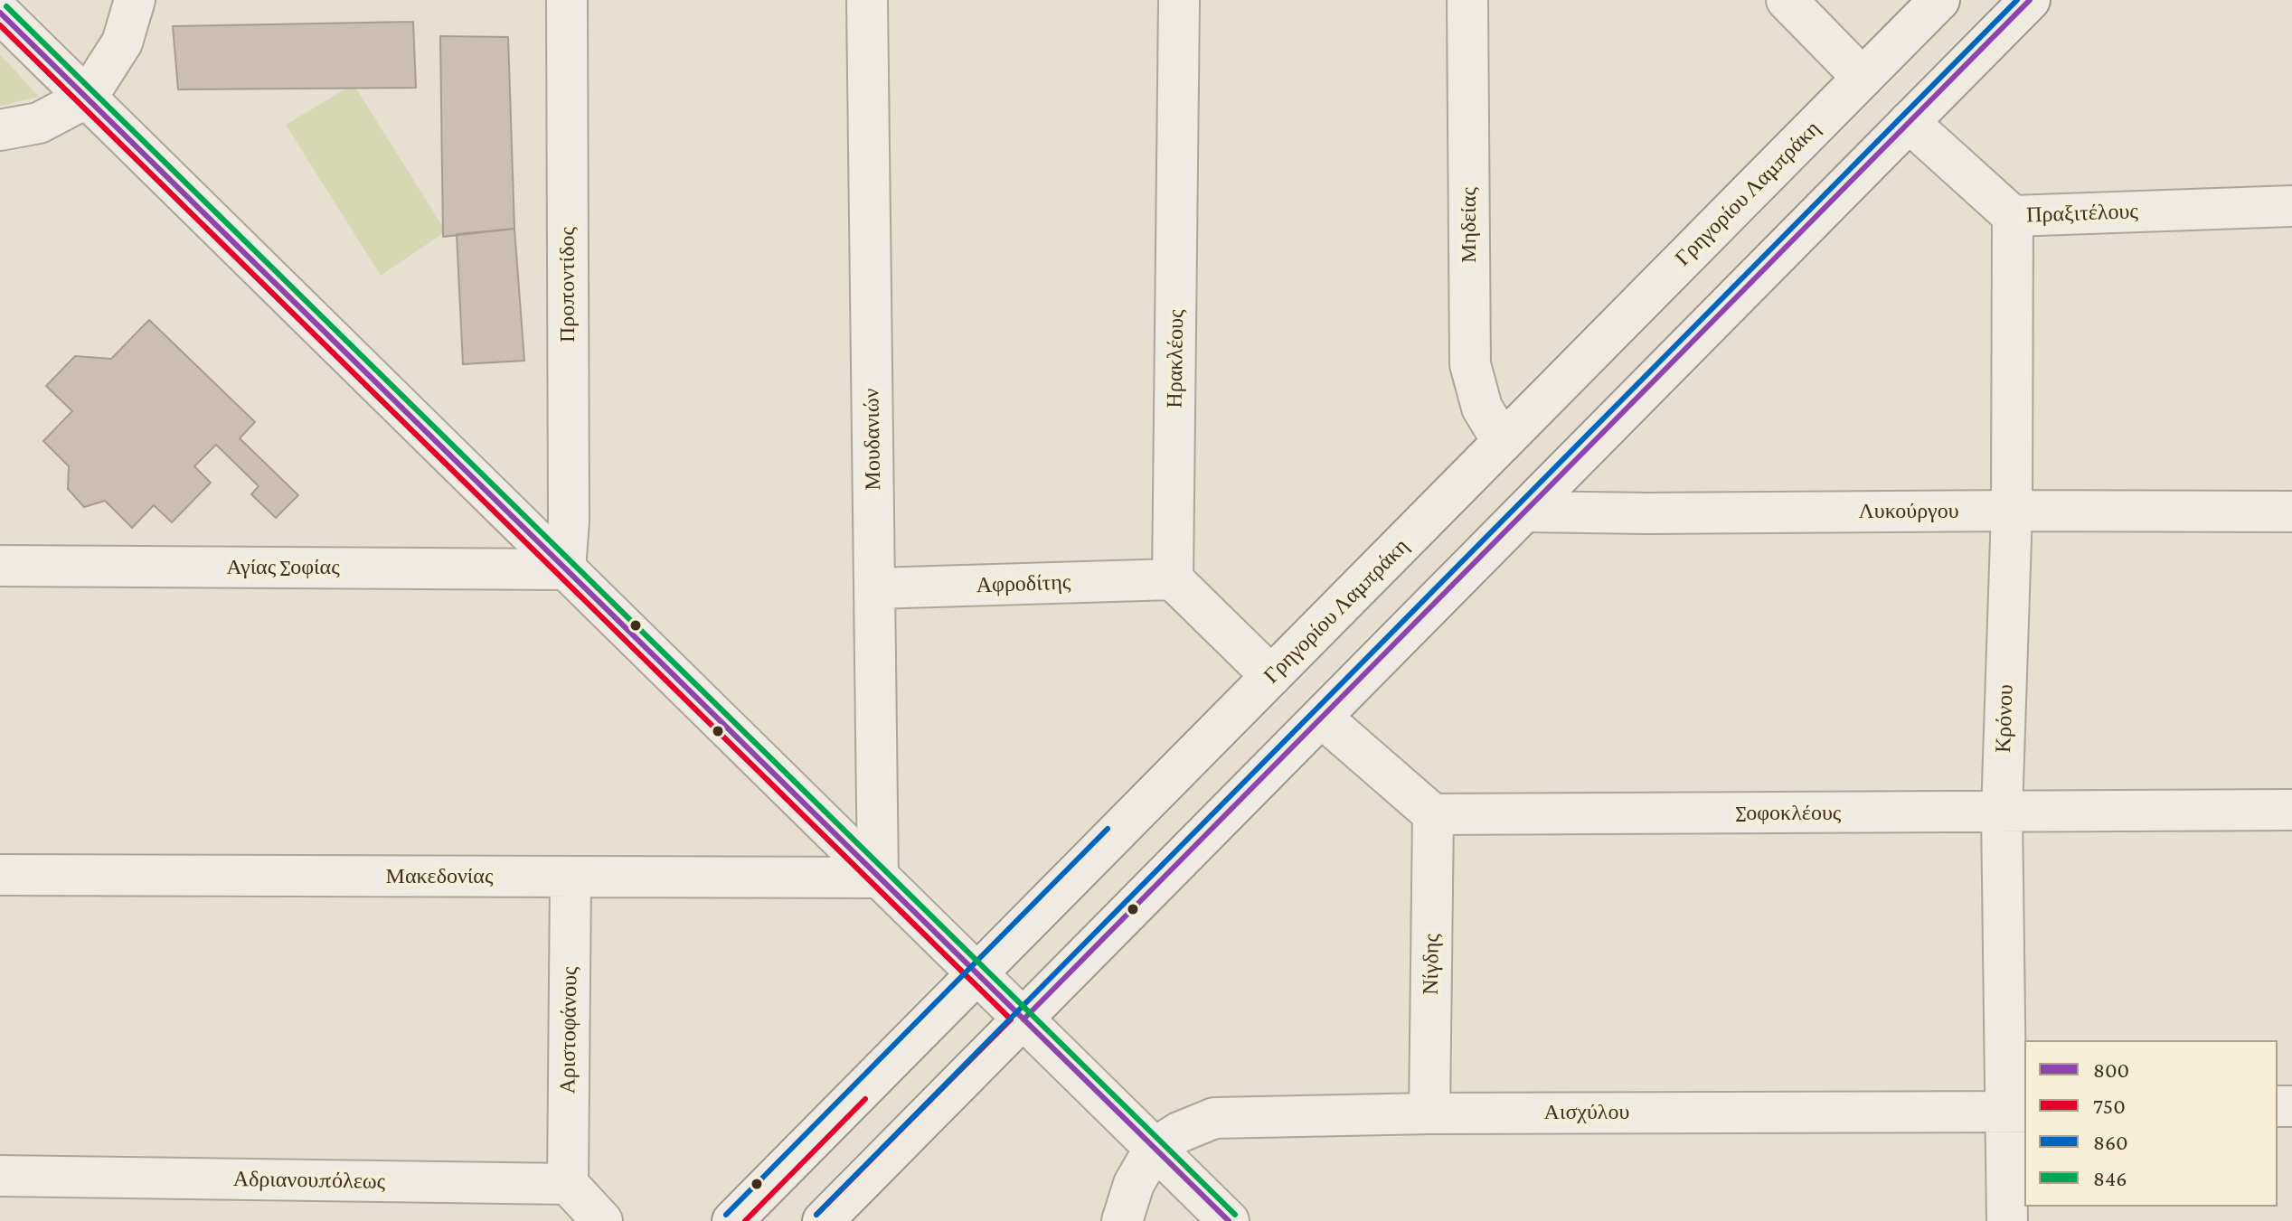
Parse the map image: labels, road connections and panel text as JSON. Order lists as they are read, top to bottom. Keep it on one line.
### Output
{"streets":{"street":["Γρηγορίου Λαμπράκη","Πραξιτέλους","Μηδείας","Προποντίδος","Ηρακλέους","Μουδανιών","Λυκούργου","Αγίας Σοφίας","Αφροδίτης","Κρόνου","Σοφοκλέους","Μακεδονίας","Νίγδης","Αριστοφάνους","Αισχύλου","Αδριανουπόλεως"]},"crossings":[["Γρηγορίου Λαμπράκη","Μηδείας"],["Πραξιτέλους","Κρόνου"],["Προποντίδος","Αγίας Σοφίας"],["Ηρακλέους","Αφροδίτης"],["Μουδανιών","Αφροδίτης"],["Μουδανιών","Μακεδονίας"],["Λυκούργου","Κρόνου"],["Κρόνου","Σοφοκλέους"],["Κρόνου","Αισχύλου"],["Σοφοκλέους","Νίγδης"],["Μακεδονίας","Αριστοφάνους"],["Νίγδης","Αισχύλου"],["Αριστοφάνους","Αδριανουπόλεως"]],"lines":["transit line 800","transit line 860","transit line 846","transit line 750"],"legend":["800","750","860","846"]}
